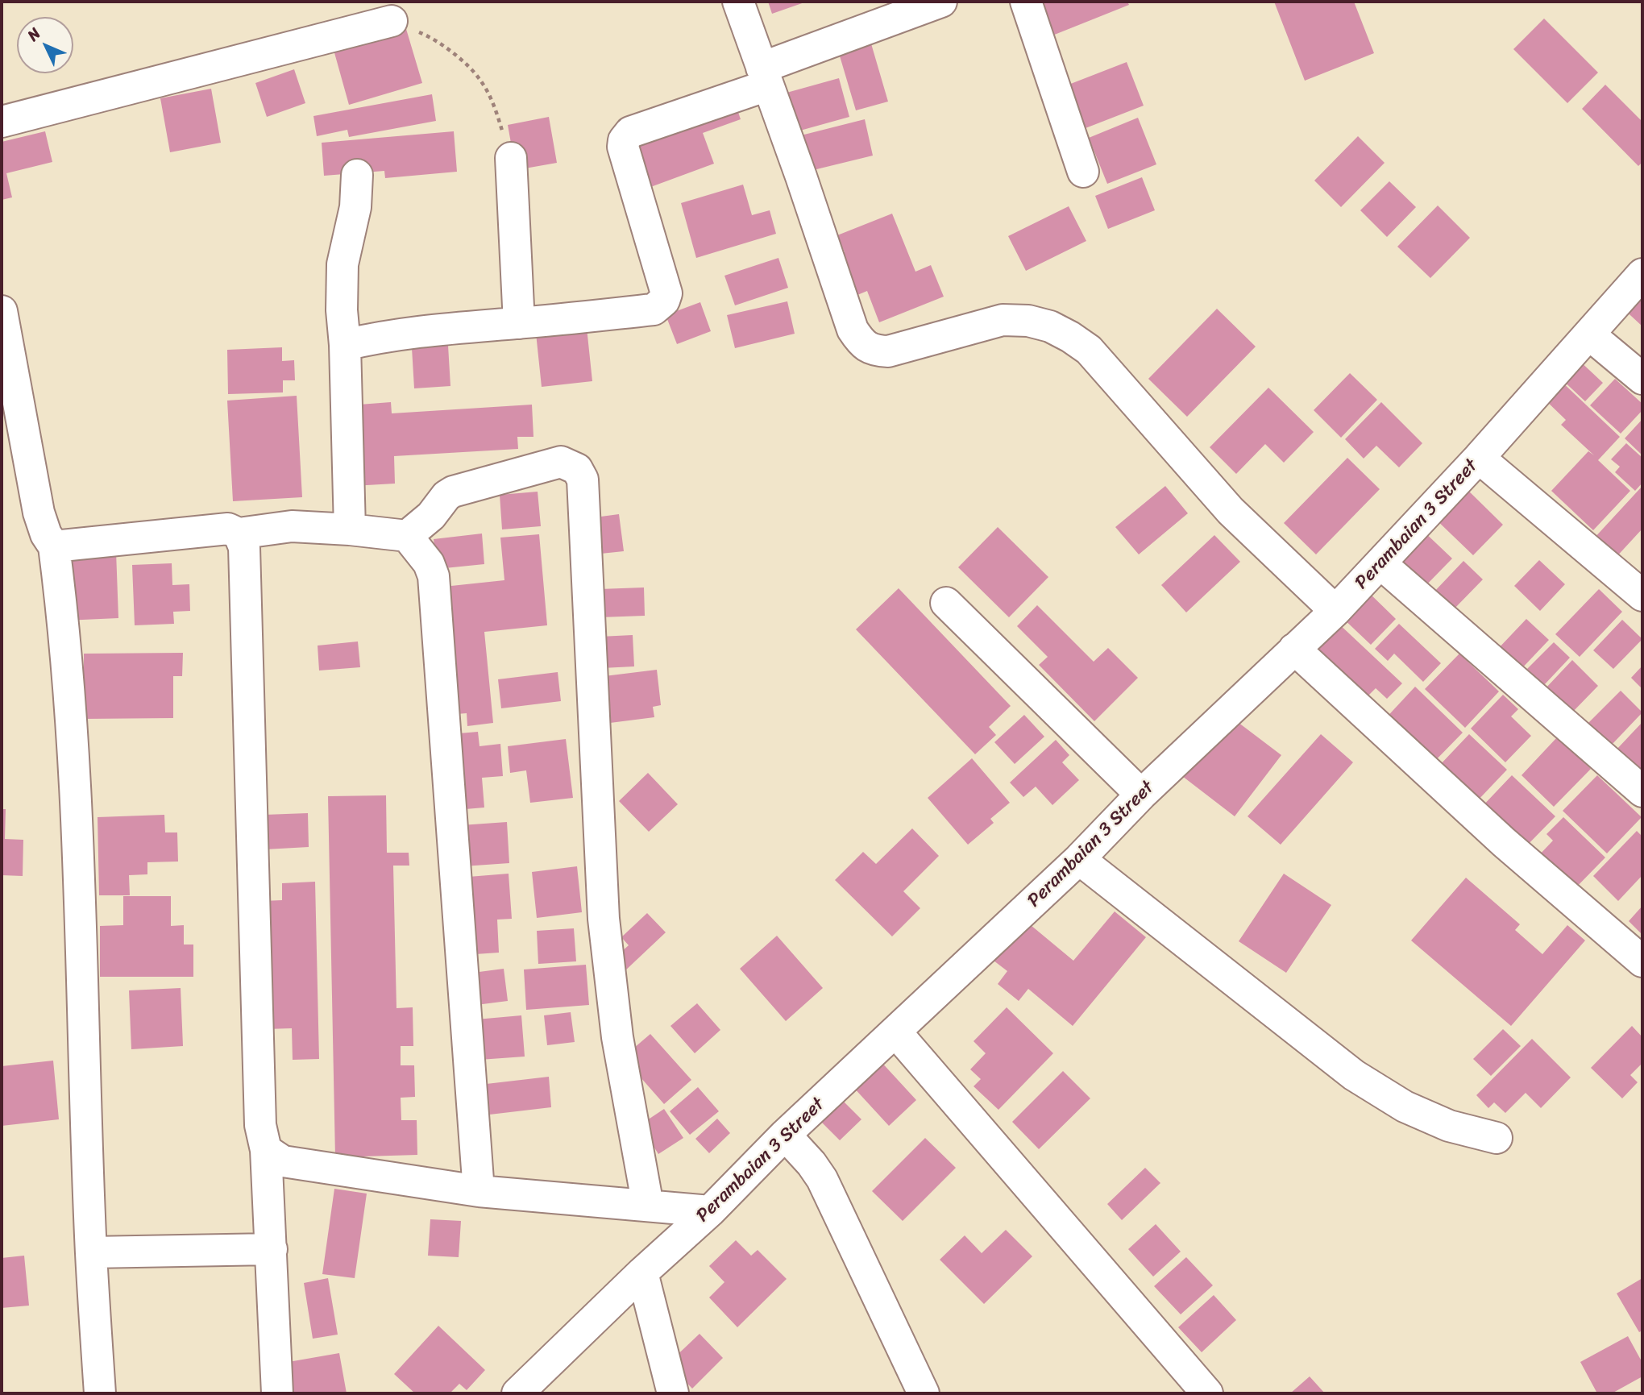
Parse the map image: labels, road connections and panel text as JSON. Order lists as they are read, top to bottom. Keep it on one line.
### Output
{"streets":{"street":["Perambaian 3 Street"]},"north":"top left"}
